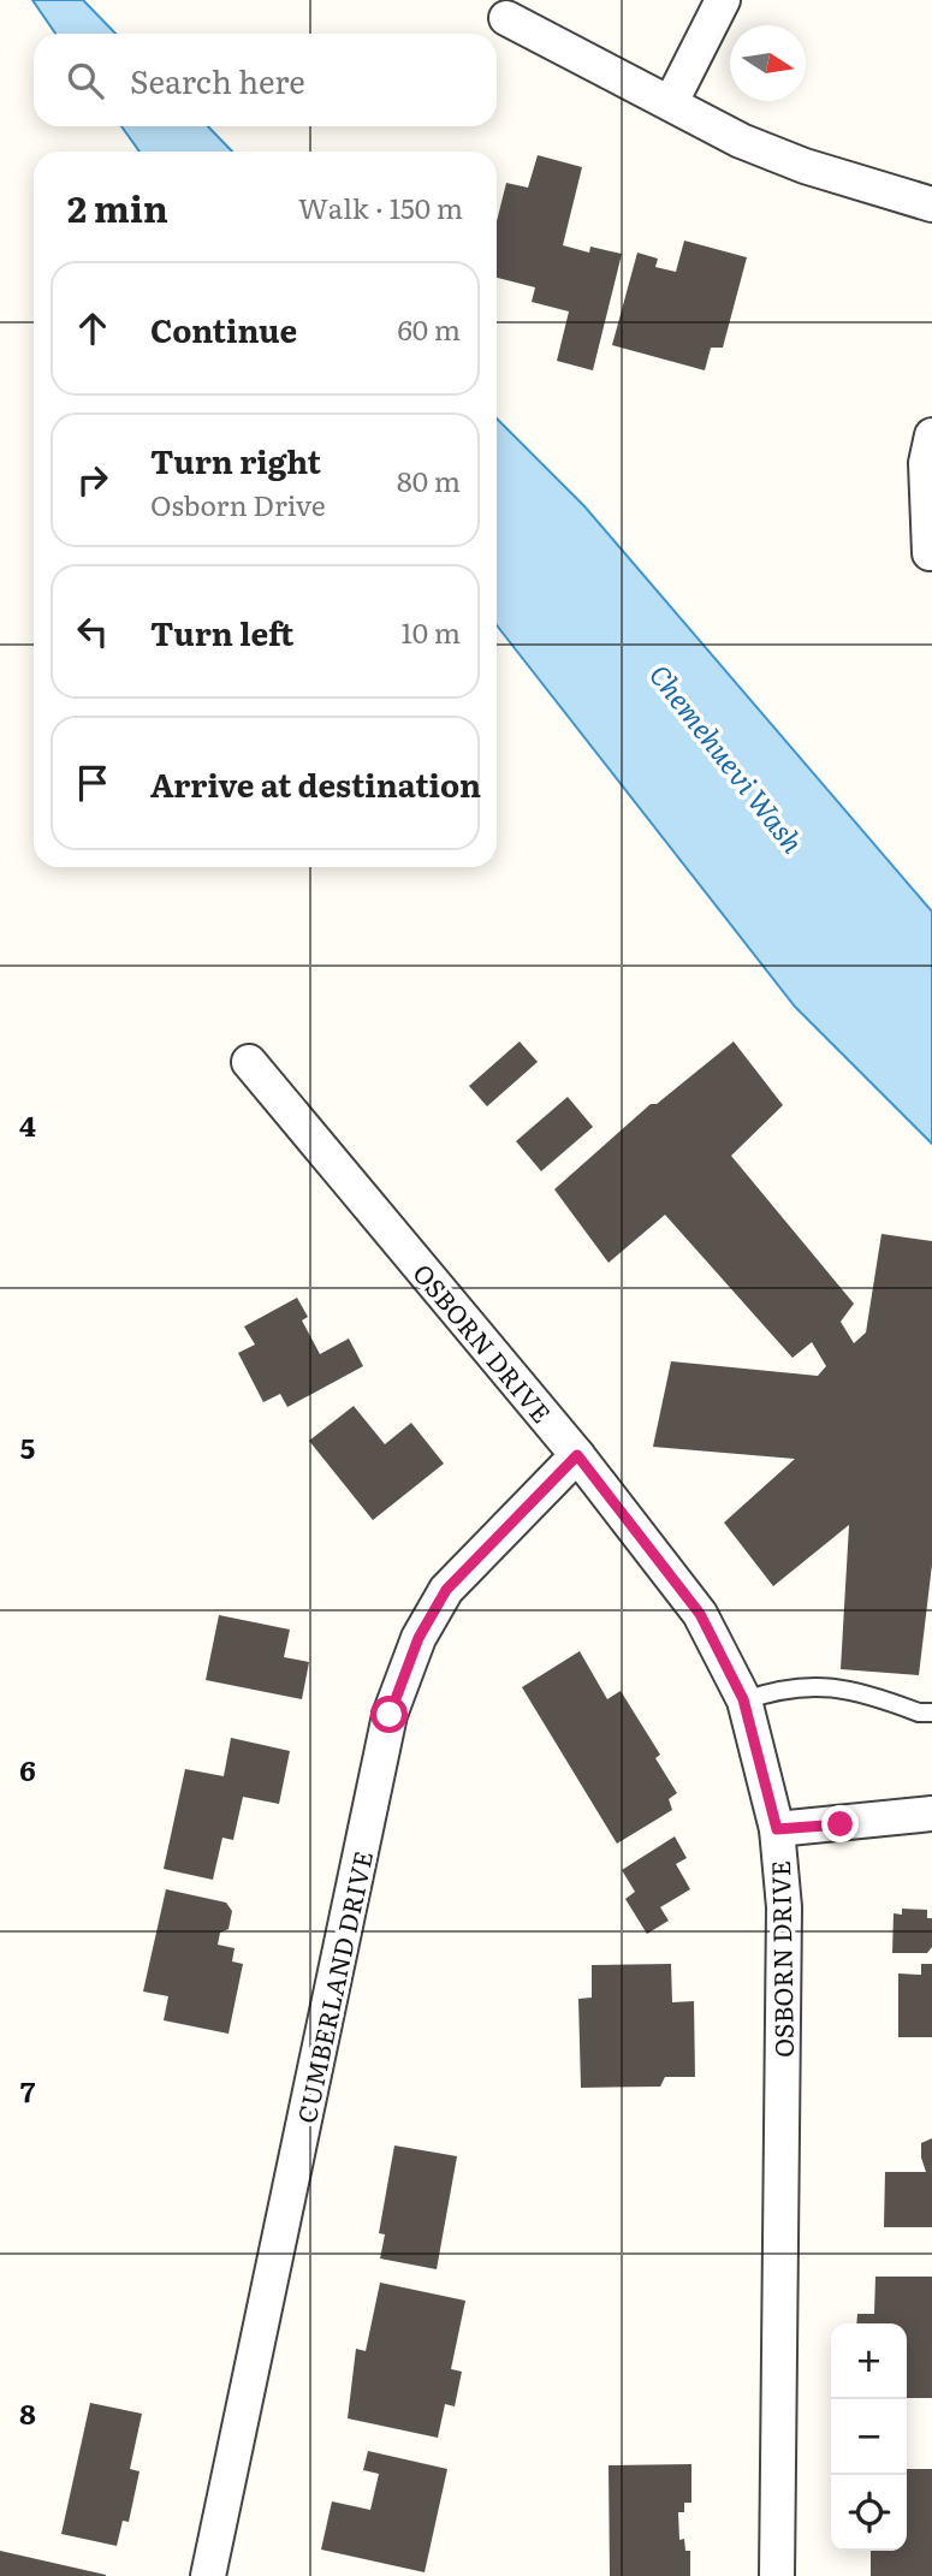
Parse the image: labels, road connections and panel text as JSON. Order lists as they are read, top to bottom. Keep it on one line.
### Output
{"streets":{"street":["OSBORN DRIVE","CUMBERLAND DRIVE"]},"crossings":[["OSBORN DRIVE","CUMBERLAND DRIVE"]],"water":["Chemehuevi Wash"],"north":"right","page":{"search":"Search here","heading":["2 min","Walk · 150 m"],"list":[["Continue","60 m"],["Turn right","Osborn Drive","80 m"],["Turn left","10 m"],"Arrive at destination"],"map_buttons":["+","−"]},"grid":{"rows":["4","5","6","7","8"]}}
